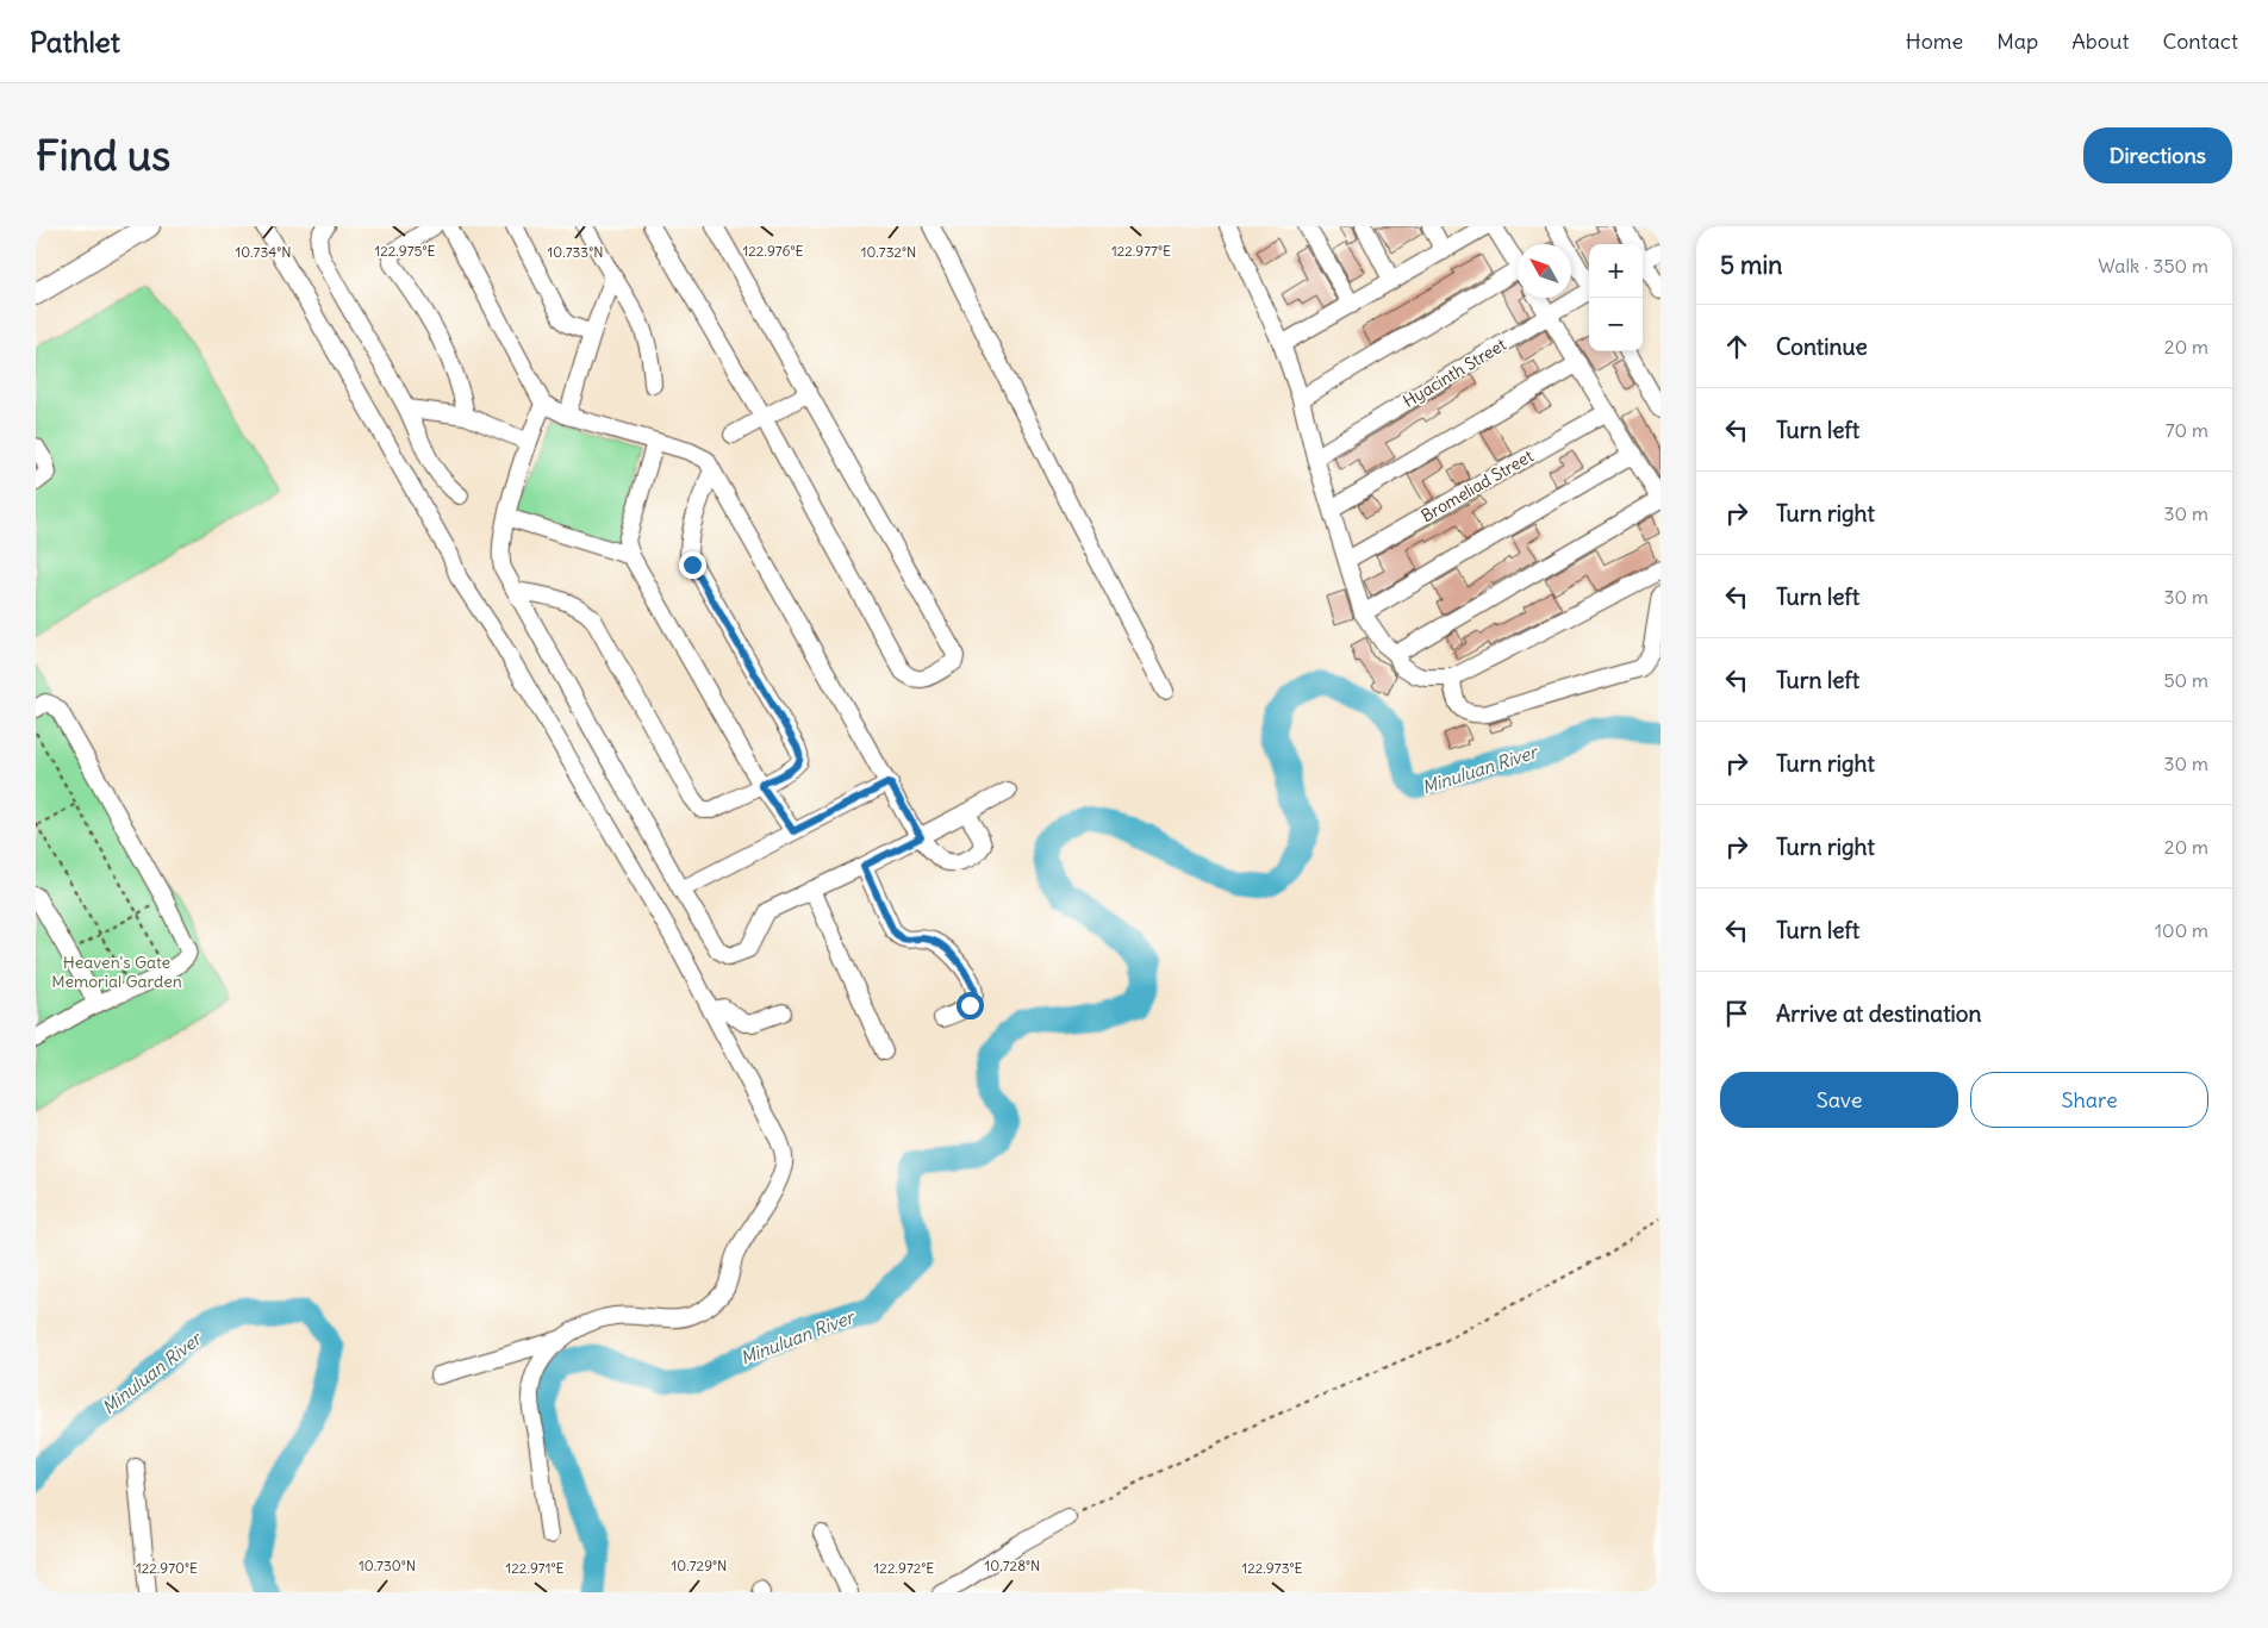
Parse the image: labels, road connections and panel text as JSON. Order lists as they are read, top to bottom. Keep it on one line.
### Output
{"streets":{"street":["Hyacinth Street","Bromeliad Street"]},"water":["Minuluan River"],"parks":["Heaven's Gate Memorial Garden"],"north":"top left","page":{"header":"Pathlet","nav":["Home","Map","About","Contact"],"buttons":["Directions",["Save","Share"]],"title":"Find us","heading":["5 min","Walk · 350 m"],"map_buttons":["+","−"],"list":[["Continue","20 m"],["Turn left","70 m"],["Turn right","30 m"],["Turn left","30 m"],["Turn left","50 m"],["Turn right","30 m"],["Turn right","20 m"],["Turn left","100 m"],"Arrive at destination"]},"coordinates":["122.975°E","122.976°E","122.977°E","10.734°N","10.733°N","10.732°N","10.730°N","10.729°N","10.728°N","122.970°E","122.971°E","122.972°E","122.973°E"]}
